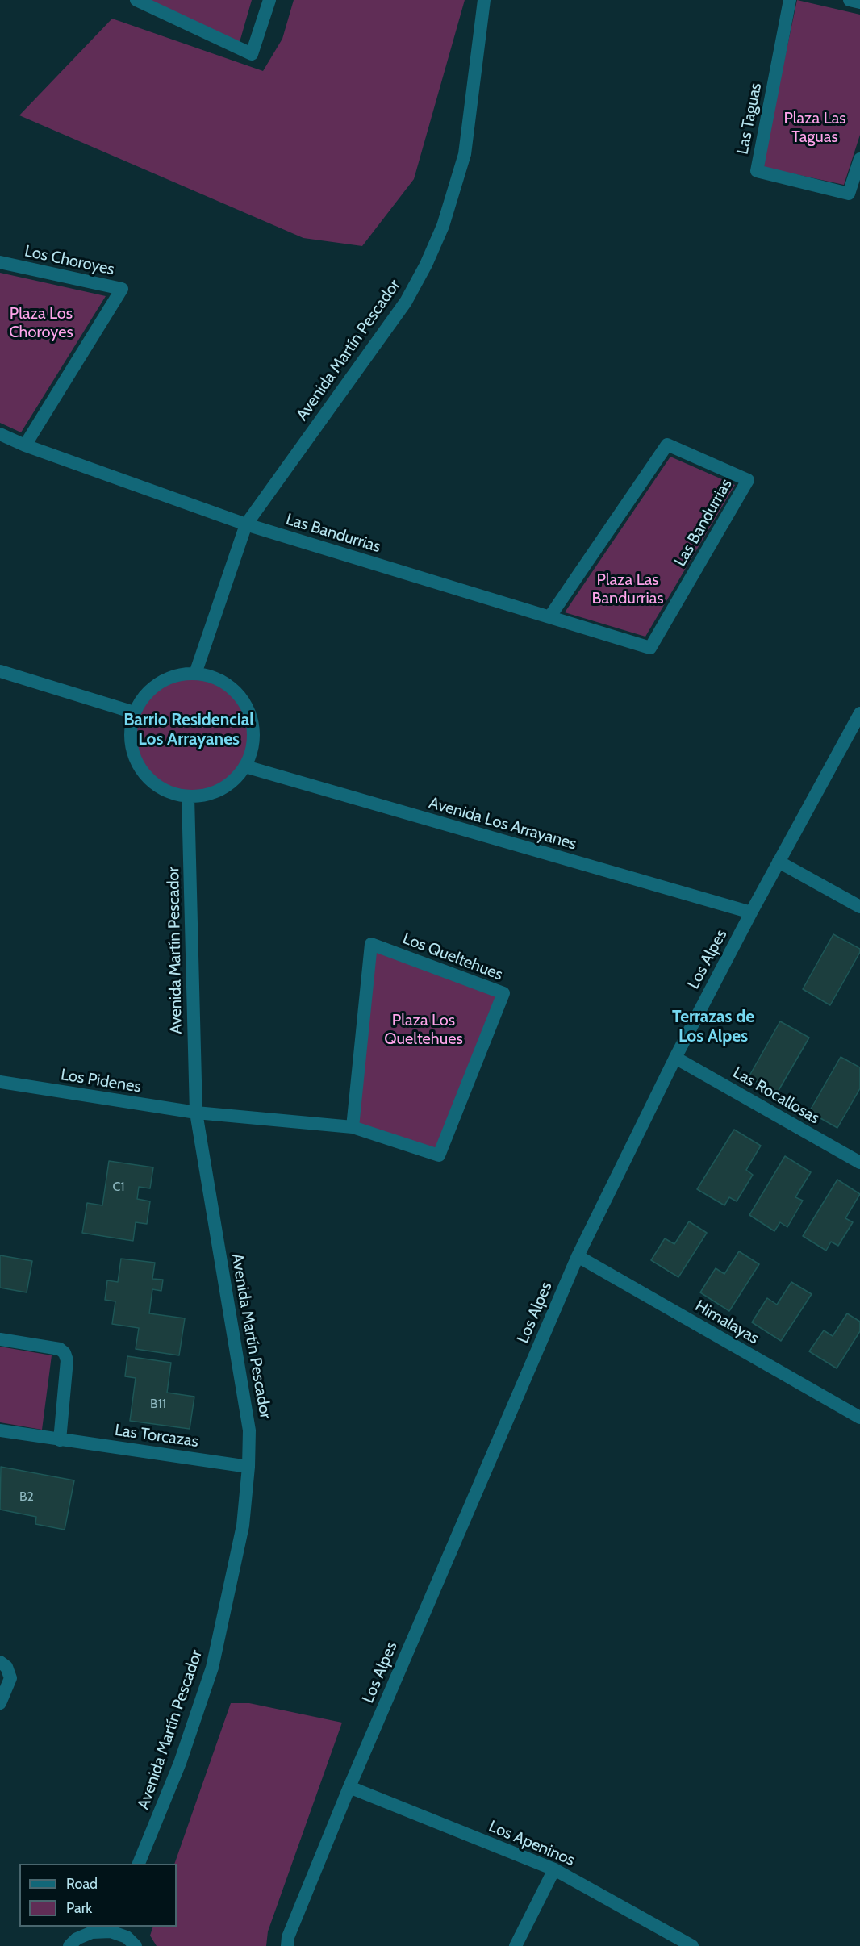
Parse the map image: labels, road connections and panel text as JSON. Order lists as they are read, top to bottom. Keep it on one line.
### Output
{"streets":{"street":["Las Taguas","Los Choroyes","Avenida Martín Pescador","Las Bandurrias","Avenida Los Arrayanes","Los Queltehues","Los Alpes","Los Pidenes","Las Rocallosas","Himalayas","Las Torcazas","Los Apeninos"]},"crossings":[["Avenida Martín Pescador","Las Bandurrias"],["Avenida Martín Pescador","Avenida Los Arrayanes"],["Avenida Martín Pescador","Los Queltehues"],["Avenida Martín Pescador","Los Pidenes"],["Avenida Martín Pescador","Las Torcazas"],["Avenida Los Arrayanes","Los Alpes"],["Los Queltehues","Los Pidenes"],["Los Alpes","Las Rocallosas"],["Los Alpes","Himalayas"],["Los Alpes","Los Apeninos"]],"districts":["Barrio Residencial Los Arrayanes","Terrazas de Los Alpes"],"parks":["Plaza Las Taguas","Plaza Los Choroyes","Plaza Las Bandurrias","Plaza Los Queltehues"],"house_numbers":["C1","B11","B2"],"legend":["Road","Park"]}
